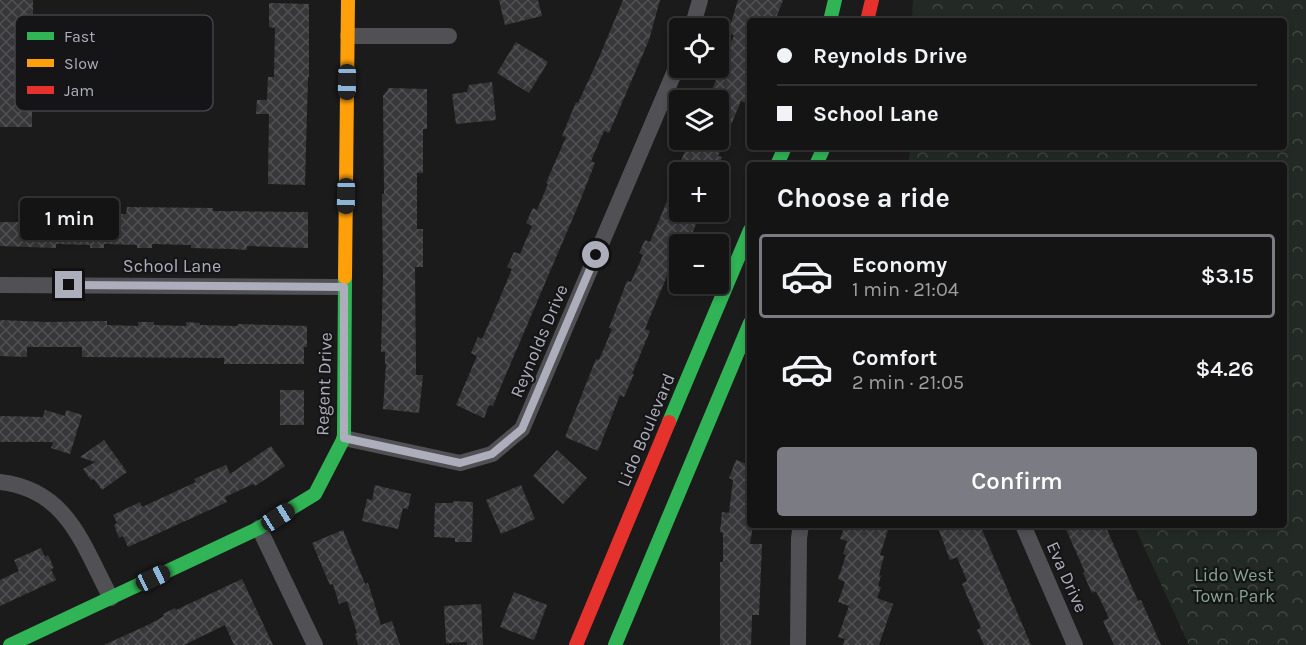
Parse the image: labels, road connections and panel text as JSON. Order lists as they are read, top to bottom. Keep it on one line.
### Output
{"streets":{"main road":["Regent Drive","Lido Boulevard"],"street":["School Lane","Reynolds Drive","Eva Drive"]},"crossings":[["School Lane","Regent Drive"],["Reynolds Drive","Regent Drive"]],"parks":["Lido West Town Park"],"legend":["Fast","Slow","Jam"],"page":{"map_buttons":["+","−"],"banner":["Reynolds Drive","School Lane"],"heading":"Choose a ride","bubble":"1 min","list":[{"name":"Economy","note":"1 min · 21:04","value":"$3.15"},{"name":"Comfort","note":"2 min · 21:05","value":"$4.26"}],"buttons":"Confirm"}}
